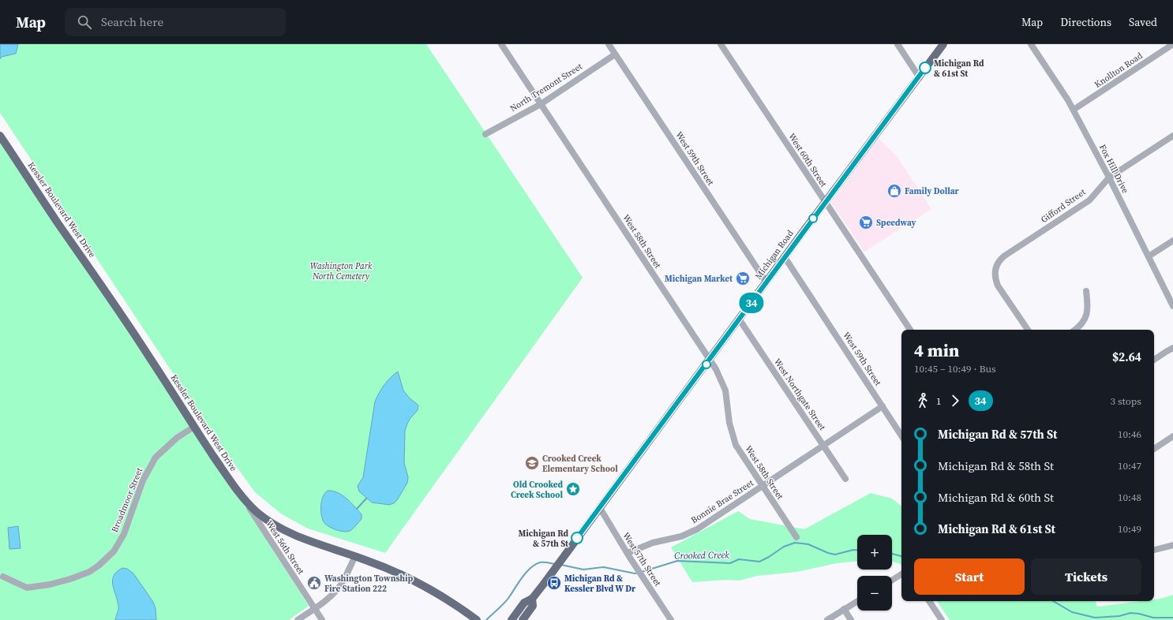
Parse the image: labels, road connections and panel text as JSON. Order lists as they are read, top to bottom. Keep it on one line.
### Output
{"streets":{"main road":["Kessler Boulevard West Drive","Michigan Road"],"street":["Knollton Road","North Tremont Street","West 59th Street","West 60th Street","Fox Hill Drive","Gifford Street","West 58th Street","West Northgate Street","Broadmoor Street","Bonnie Brae Street","West 56th Street","West 57th Street"]},"crossings":[["Knollton Road","Fox Hill Drive"],["North Tremont Street","West 59th Street"],["North Tremont Street","West 58th Street"],["West 59th Street","Michigan Road"],["West 59th Street","Bonnie Brae Street"],["West 60th Street","Michigan Road"],["Fox Hill Drive","Gifford Street"],["Kessler Boulevard West Drive","Broadmoor Street"],["Kessler Boulevard West Drive","West 56th Street"],["West 58th Street","Michigan Road"],["West 58th Street","Bonnie Brae Street"],["Michigan Road","West Northgate Street"],["Michigan Road","West 57th Street"],["West Northgate Street","Bonnie Brae Street"],["Bonnie Brae Street","West 57th Street"]],"water":["Crooked Creek"],"parks":["Washington Park North Cemetery"],"places":{"other":["Michigan Rd & 61st St","Michigan Rd & 57th St"],"shop":["Family Dollar"],"supermarket":["Speedway","Michigan Market"],"school or university":["Crooked Creek Elementary School"],"place":["Old Crooked Creek School"],"public building":["Washington Township Fire Station 222"],"bus stop":["Michigan Rd & Kessler Blvd W Dr"]},"lines":["bus line 34"],"page":{"header":"Map","search":"Search here","nav":["Map","Directions","Saved"],"on_map":"34","heading":["4 min","10:45 – 10:49 · Bus","$2.64"],"legs":["1","34","3 stops"],"list":[{"name":"Michigan Rd & 57th St","value":"10:46"},{"name":"Michigan Rd & 58th St","value":"10:47"},{"name":"Michigan Rd & 60th St","value":"10:48"},{"name":"Michigan Rd & 61st St","value":"10:49"}],"map_buttons":["+","−"],"buttons":["Start","Tickets"]}}
